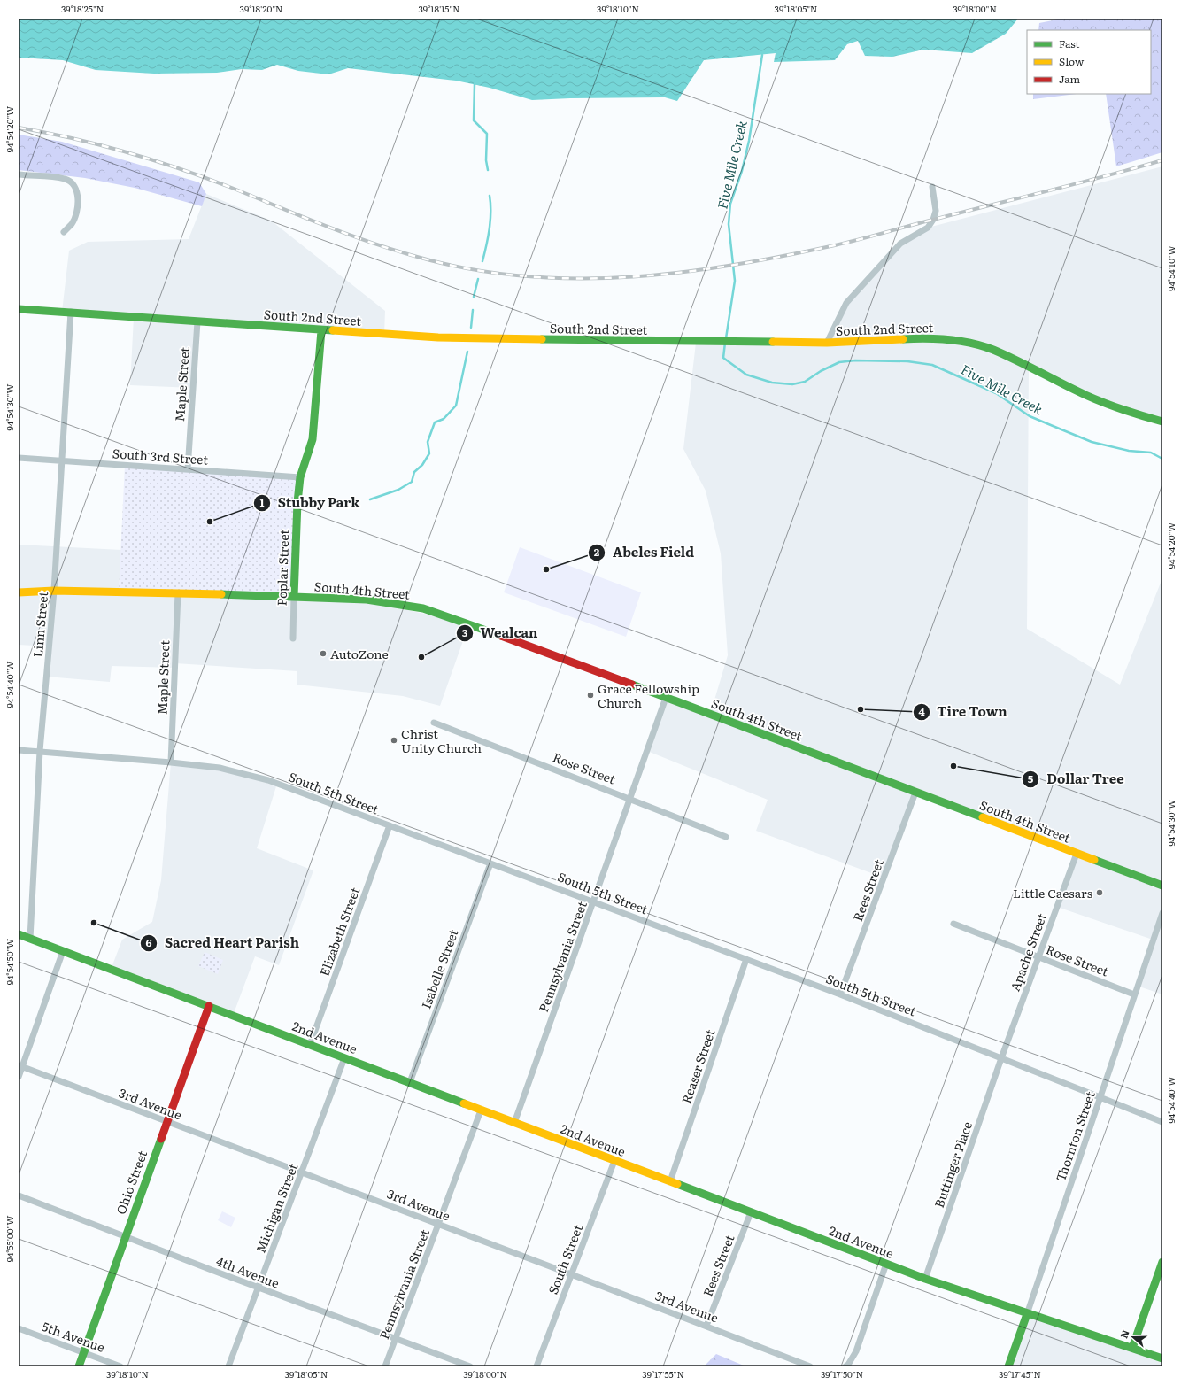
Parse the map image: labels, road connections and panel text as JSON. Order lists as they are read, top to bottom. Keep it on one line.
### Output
{"streets":{"main road":["South 2nd Street","Poplar Street","South 4th Street","2nd Avenue","Thornton Street","Ohio Street"],"street":["Maple Street","South 3rd Street","Linn Street","Rose Street","South 5th Street","Rees Street","Elizabeth Street","Apache Street","Pennsylvania Street","Isabelle Street","Reaser Street","3rd Avenue","Buttinger Place","Michigan Street","South Street","4th Avenue","5th Avenue"]},"crossings":[["South 2nd Street","Maple Street"],["South 2nd Street","Poplar Street"],["South 2nd Street","Linn Street"],["Maple Street","South 3rd Street"],["Maple Street","South 4th Street"],["Maple Street","South 5th Street"],["South 3rd Street","Poplar Street"],["South 3rd Street","Linn Street"],["Poplar Street","South 4th Street"],["South 4th Street","Linn Street"],["South 4th Street","Rees Street"],["South 4th Street","Apache Street"],["South 4th Street","Pennsylvania Street"],["Linn Street","South 5th Street"],["Linn Street","2nd Avenue"],["Rose Street","Apache Street"],["Rose Street","Pennsylvania Street"],["Rose Street","Thornton Street"],["South 5th Street","Rees Street"],["South 5th Street","Elizabeth Street"],["South 5th Street","Apache Street"],["South 5th Street","Pennsylvania Street"],["South 5th Street","Isabelle Street"],["South 5th Street","Reaser Street"],["South 5th Street","Thornton Street"],["South 5th Street","Buttinger Place"],["Rees Street","2nd Avenue"],["Rees Street","3rd Avenue"],["Elizabeth Street","2nd Avenue"],["Apache Street","Buttinger Place"],["Pennsylvania Street","2nd Avenue"],["Pennsylvania Street","3rd Avenue"],["Pennsylvania Street","4th Avenue"],["Isabelle Street","2nd Avenue"],["2nd Avenue","Reaser Street"],["2nd Avenue","Thornton Street"],["2nd Avenue","Buttinger Place"],["2nd Avenue","Ohio Street"],["2nd Avenue","Michigan Street"],["2nd Avenue","South Street"],["3rd Avenue","Ohio Street"],["3rd Avenue","Michigan Street"],["3rd Avenue","South Street"],["Ohio Street","4th Avenue"],["Ohio Street","5th Avenue"],["Michigan Street","4th Avenue"]],"water":["Five Mile Creek"],"places":["Stubby Park","Abeles Field","AutoZone","Wealcan","Grace Fellowship Church","Tire Town","Christ Unity Church","Dollar Tree","Little Caesars","Sacred Heart Parish"],"legend":["Fast","Slow","Jam"],"north":"left","coordinates":["39°18'25\"N","39°18'20\"N","39°18'15\"N","39°18'10\"N","39°18'05\"N","39°18'00\"N","94°54'20\"W","94°54'10\"W","94°54'30\"W","94°54'40\"W","94°54'50\"W","94°55'00\"W","39°17'55\"N","39°17'50\"N","39°17'45\"N"]}
